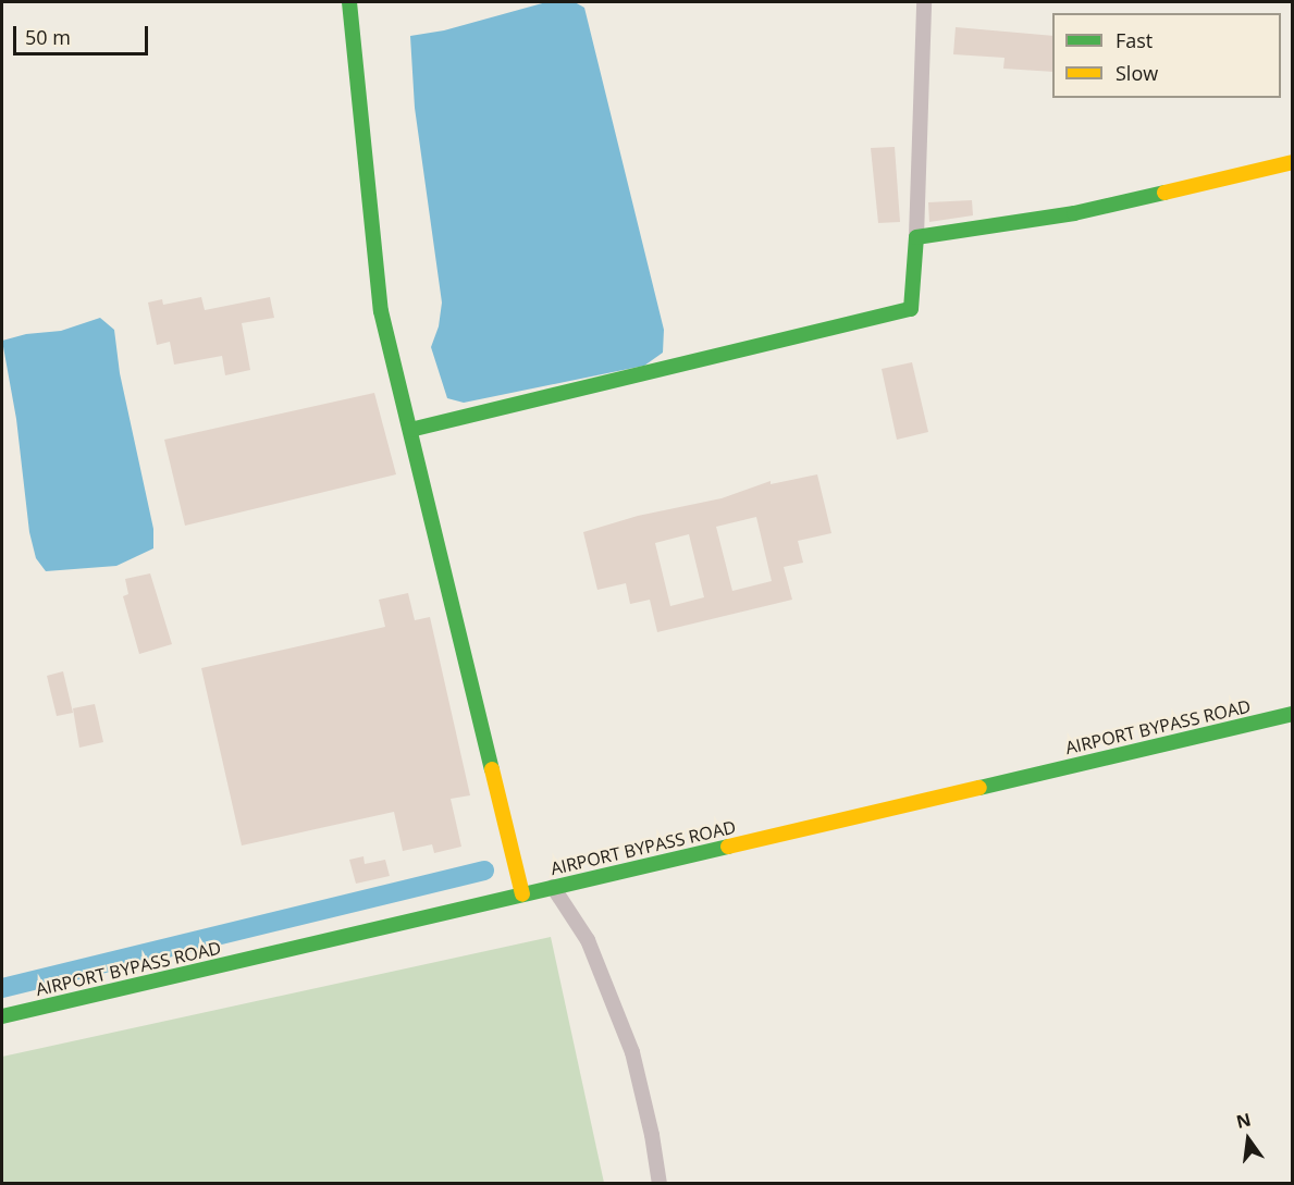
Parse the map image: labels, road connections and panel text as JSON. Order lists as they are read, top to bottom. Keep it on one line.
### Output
{"streets":{"street":["AIRPORT BYPASS ROAD"]},"legend":["Fast","Slow"],"scale_bar":"50 m","north":"top"}
